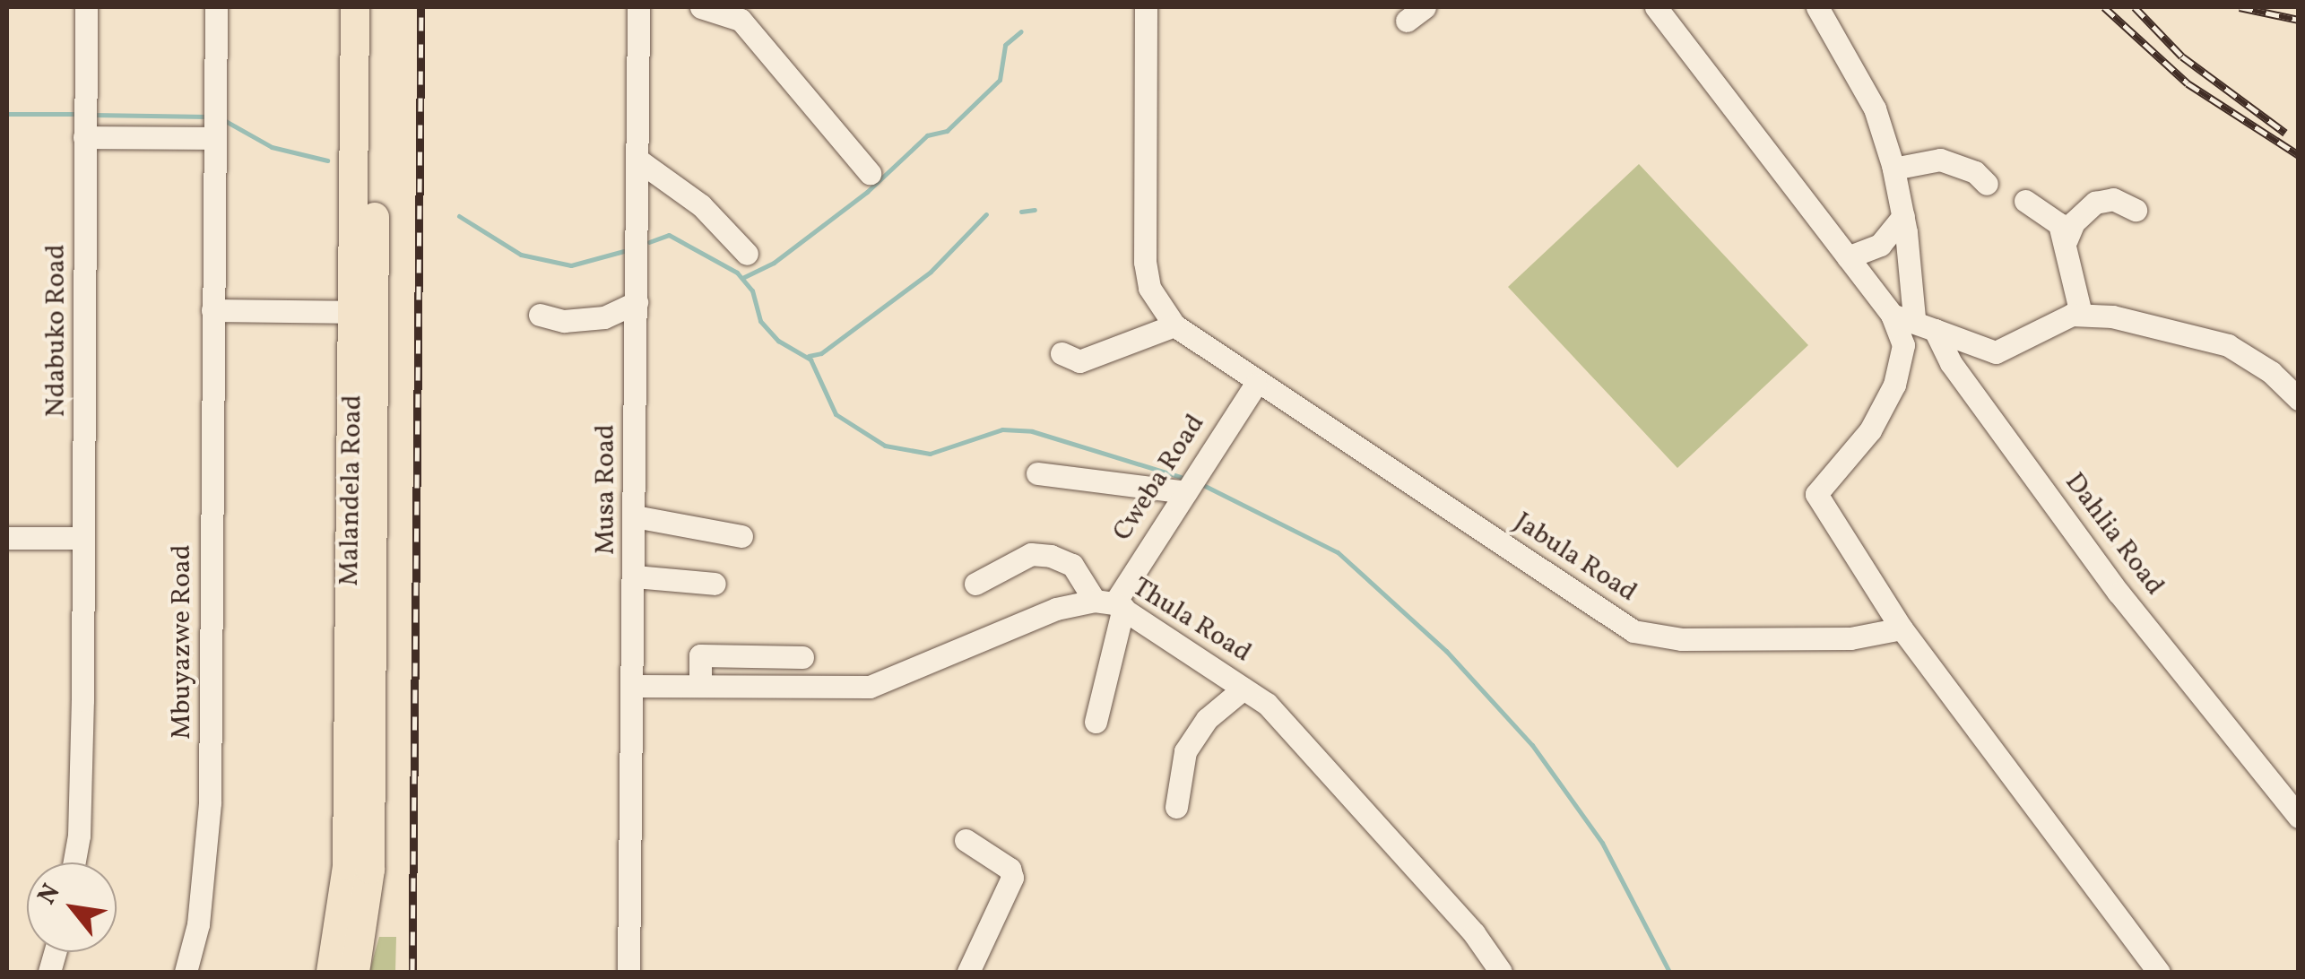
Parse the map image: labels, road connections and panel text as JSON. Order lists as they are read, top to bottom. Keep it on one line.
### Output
{"streets":{"main road":["Malandela Road"],"street":["Ndabuko Road","Cweba Road","Musa Road","Dahlia Road","Jabula Road","Thula Road","Mbuyazwe Road"]},"crossings":[["Cweba Road","Jabula Road"],["Cweba Road","Thula Road"],["Musa Road","Thula Road"]],"north":"top left"}
